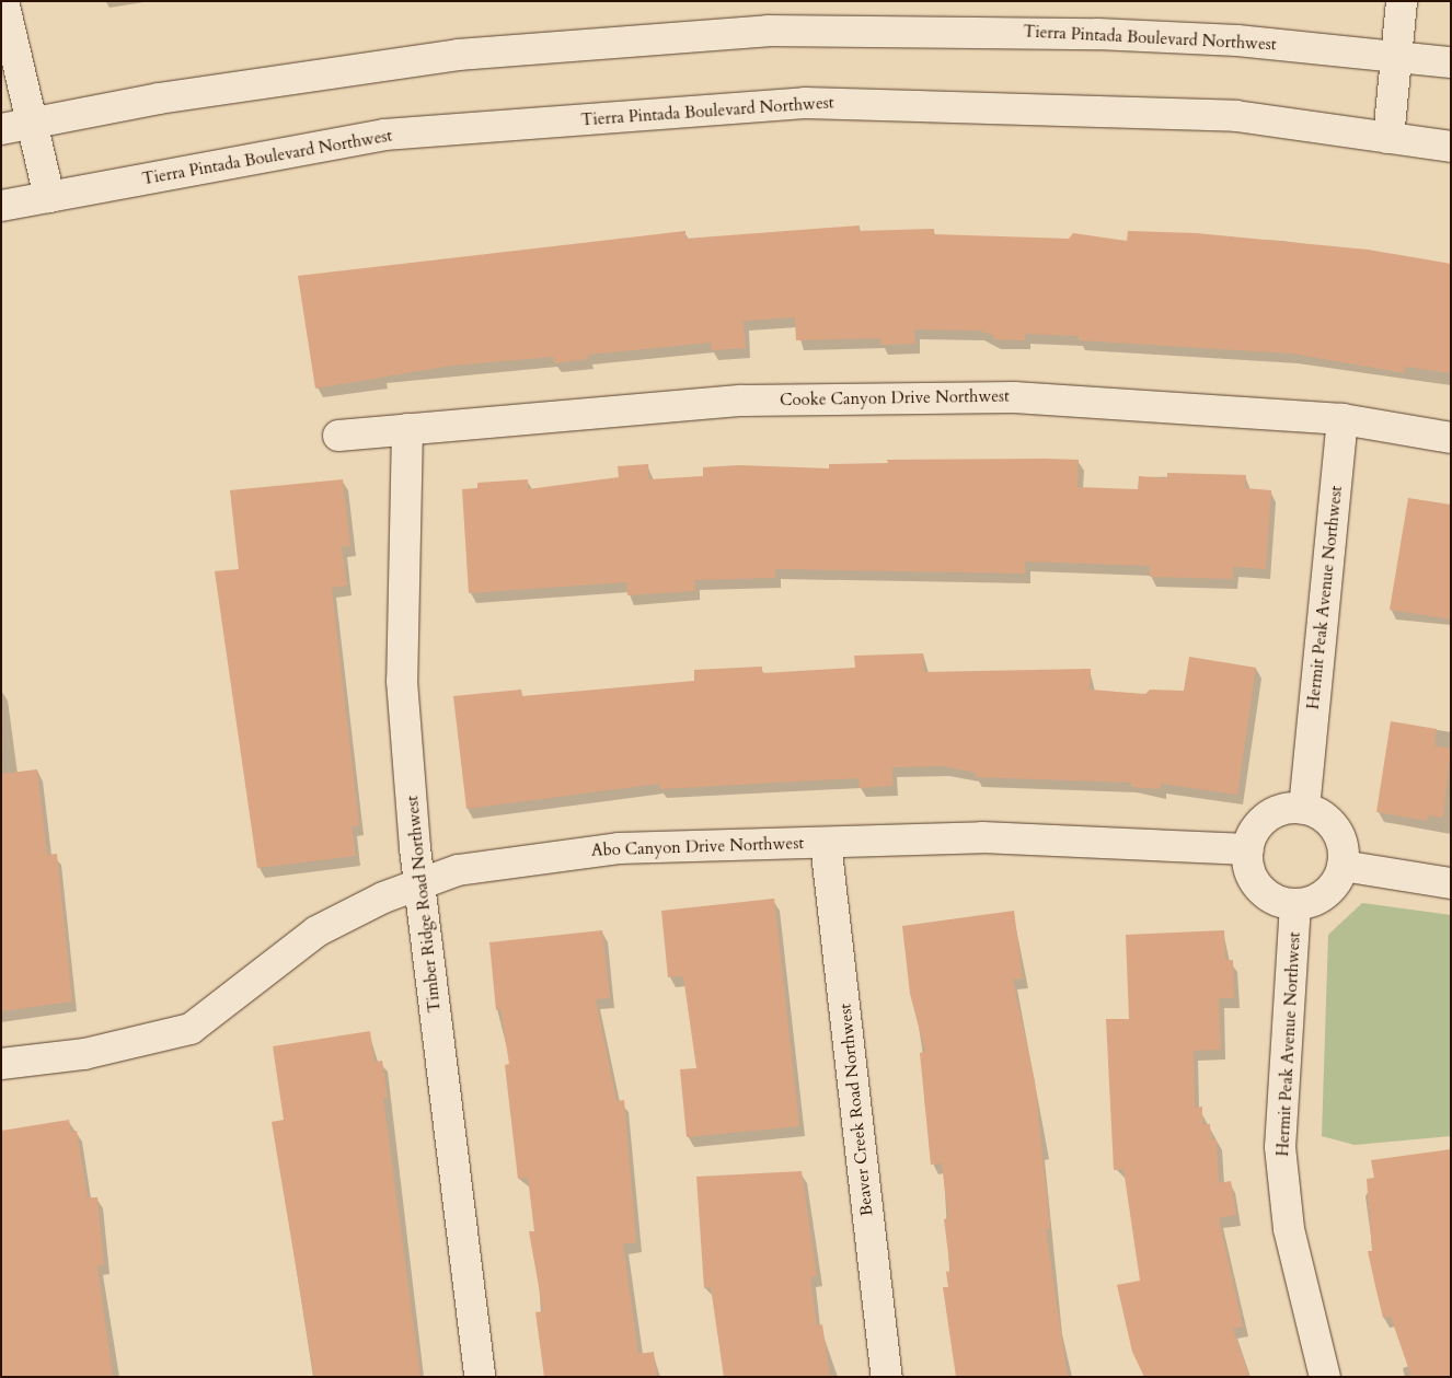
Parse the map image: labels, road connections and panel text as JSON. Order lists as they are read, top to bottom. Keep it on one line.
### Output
{"streets":{"street":["Tierra Pintada Boulevard Northwest","Cooke Canyon Drive Northwest","Hermit Peak Avenue Northwest","Abo Canyon Drive Northwest","Timber Ridge Road Northwest","Beaver Creek Road Northwest"]},"crossings":[["Cooke Canyon Drive Northwest","Hermit Peak Avenue Northwest"],["Cooke Canyon Drive Northwest","Timber Ridge Road Northwest"],["Hermit Peak Avenue Northwest","Abo Canyon Drive Northwest"],["Abo Canyon Drive Northwest","Timber Ridge Road Northwest"],["Abo Canyon Drive Northwest","Beaver Creek Road Northwest"]]}
